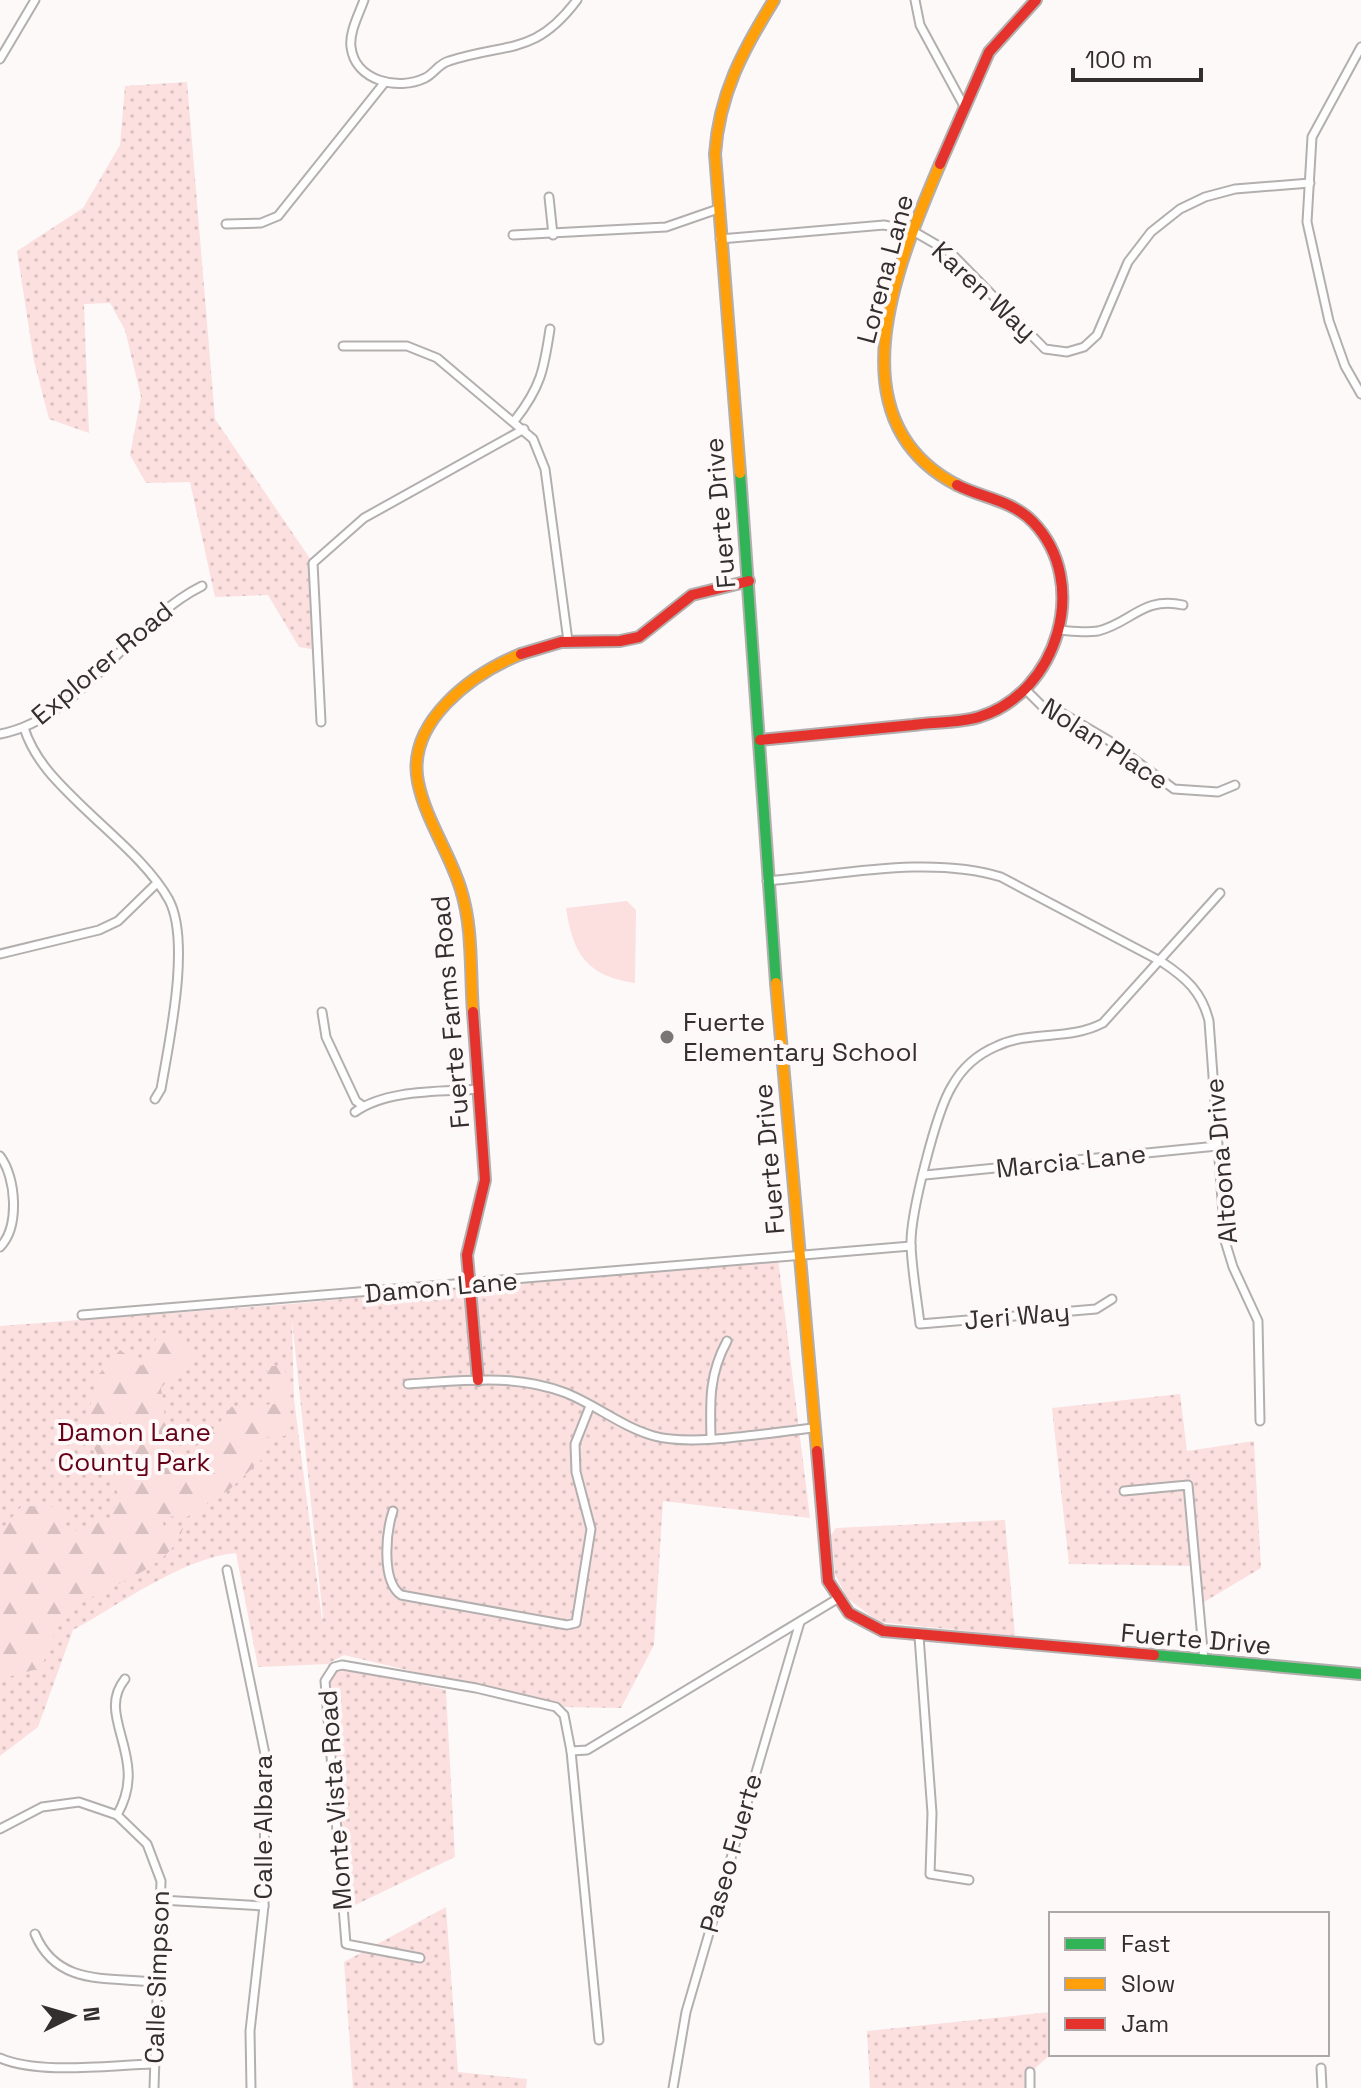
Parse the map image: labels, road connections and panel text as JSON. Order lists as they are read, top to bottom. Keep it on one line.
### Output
{"streets":{"street":["Lorena Lane","Karen Way","Fuerte Drive","Explorer Road","Nolan Place","Fuerte Farms Road","Marcia Lane","Altoona Drive","Damon Lane","Jeri Way","Monte Vista Road","Calle Albara","Paseo Fuerte","Calle Simpson"]},"crossings":[["Lorena Lane","Karen Way"],["Lorena Lane","Fuerte Drive"],["Lorena Lane","Nolan Place"],["Karen Way","Fuerte Drive"],["Fuerte Drive","Fuerte Farms Road"],["Fuerte Drive","Altoona Drive"],["Fuerte Drive","Damon Lane"],["Fuerte Farms Road","Damon Lane"],["Marcia Lane","Altoona Drive"]],"parks":["Damon Lane County Park"],"places":["Fuerte Elementary School"],"legend":["Fast","Slow","Jam"],"scale_bar":"100 m","north":"right"}
